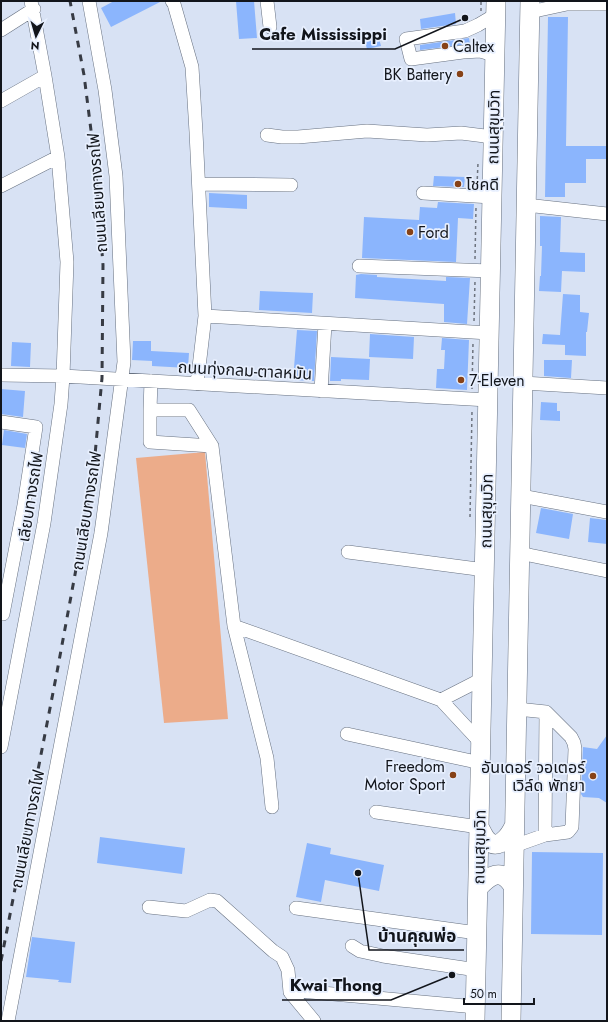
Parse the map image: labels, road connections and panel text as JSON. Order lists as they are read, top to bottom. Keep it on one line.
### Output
{"streets":{"highway":["ถนนสุขุมวิท"],"street":["ถนนเลียบทางรถไฟ","ถนนทุ่งกลม-ตาลหมัน","เลียบทางรถไฟ"]},"crossings":[["ถนนสุขุมวิท","ถนนทุ่งกลม-ตาลหมัน"],["ถนนเลียบทางรถไฟ","ถนนทุ่งกลม-ตาลหมัน"],["ถนนทุ่งกลม-ตาลหมัน","เลียบทางรถไฟ"]],"places":["Cafe Mississippi","Caltex","BK Battery","โชคดี","Ford","7-Eleven","Freedom Motor Sport","อันเดอร์ วอเตอร์ เวิล์ด พัทยา","บ้านคุณพ่อ","Kwai Thong"],"scale_bar":"50 m","north":"bottom"}
